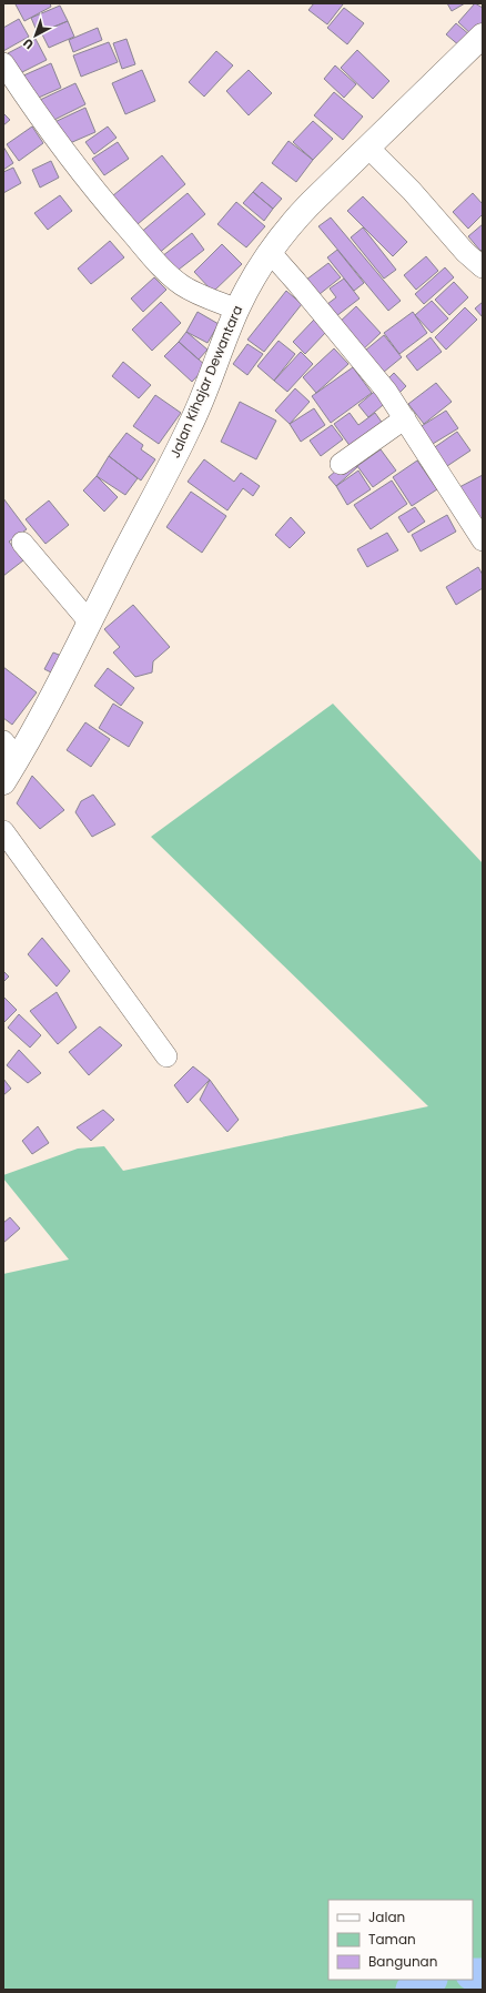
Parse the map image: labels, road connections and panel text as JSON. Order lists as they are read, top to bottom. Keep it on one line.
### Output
{"streets":{"main road":["Jalan Kihajar Dewantara"]},"legend":["Jalan","Taman","Bangunan"],"north":"bottom left"}
